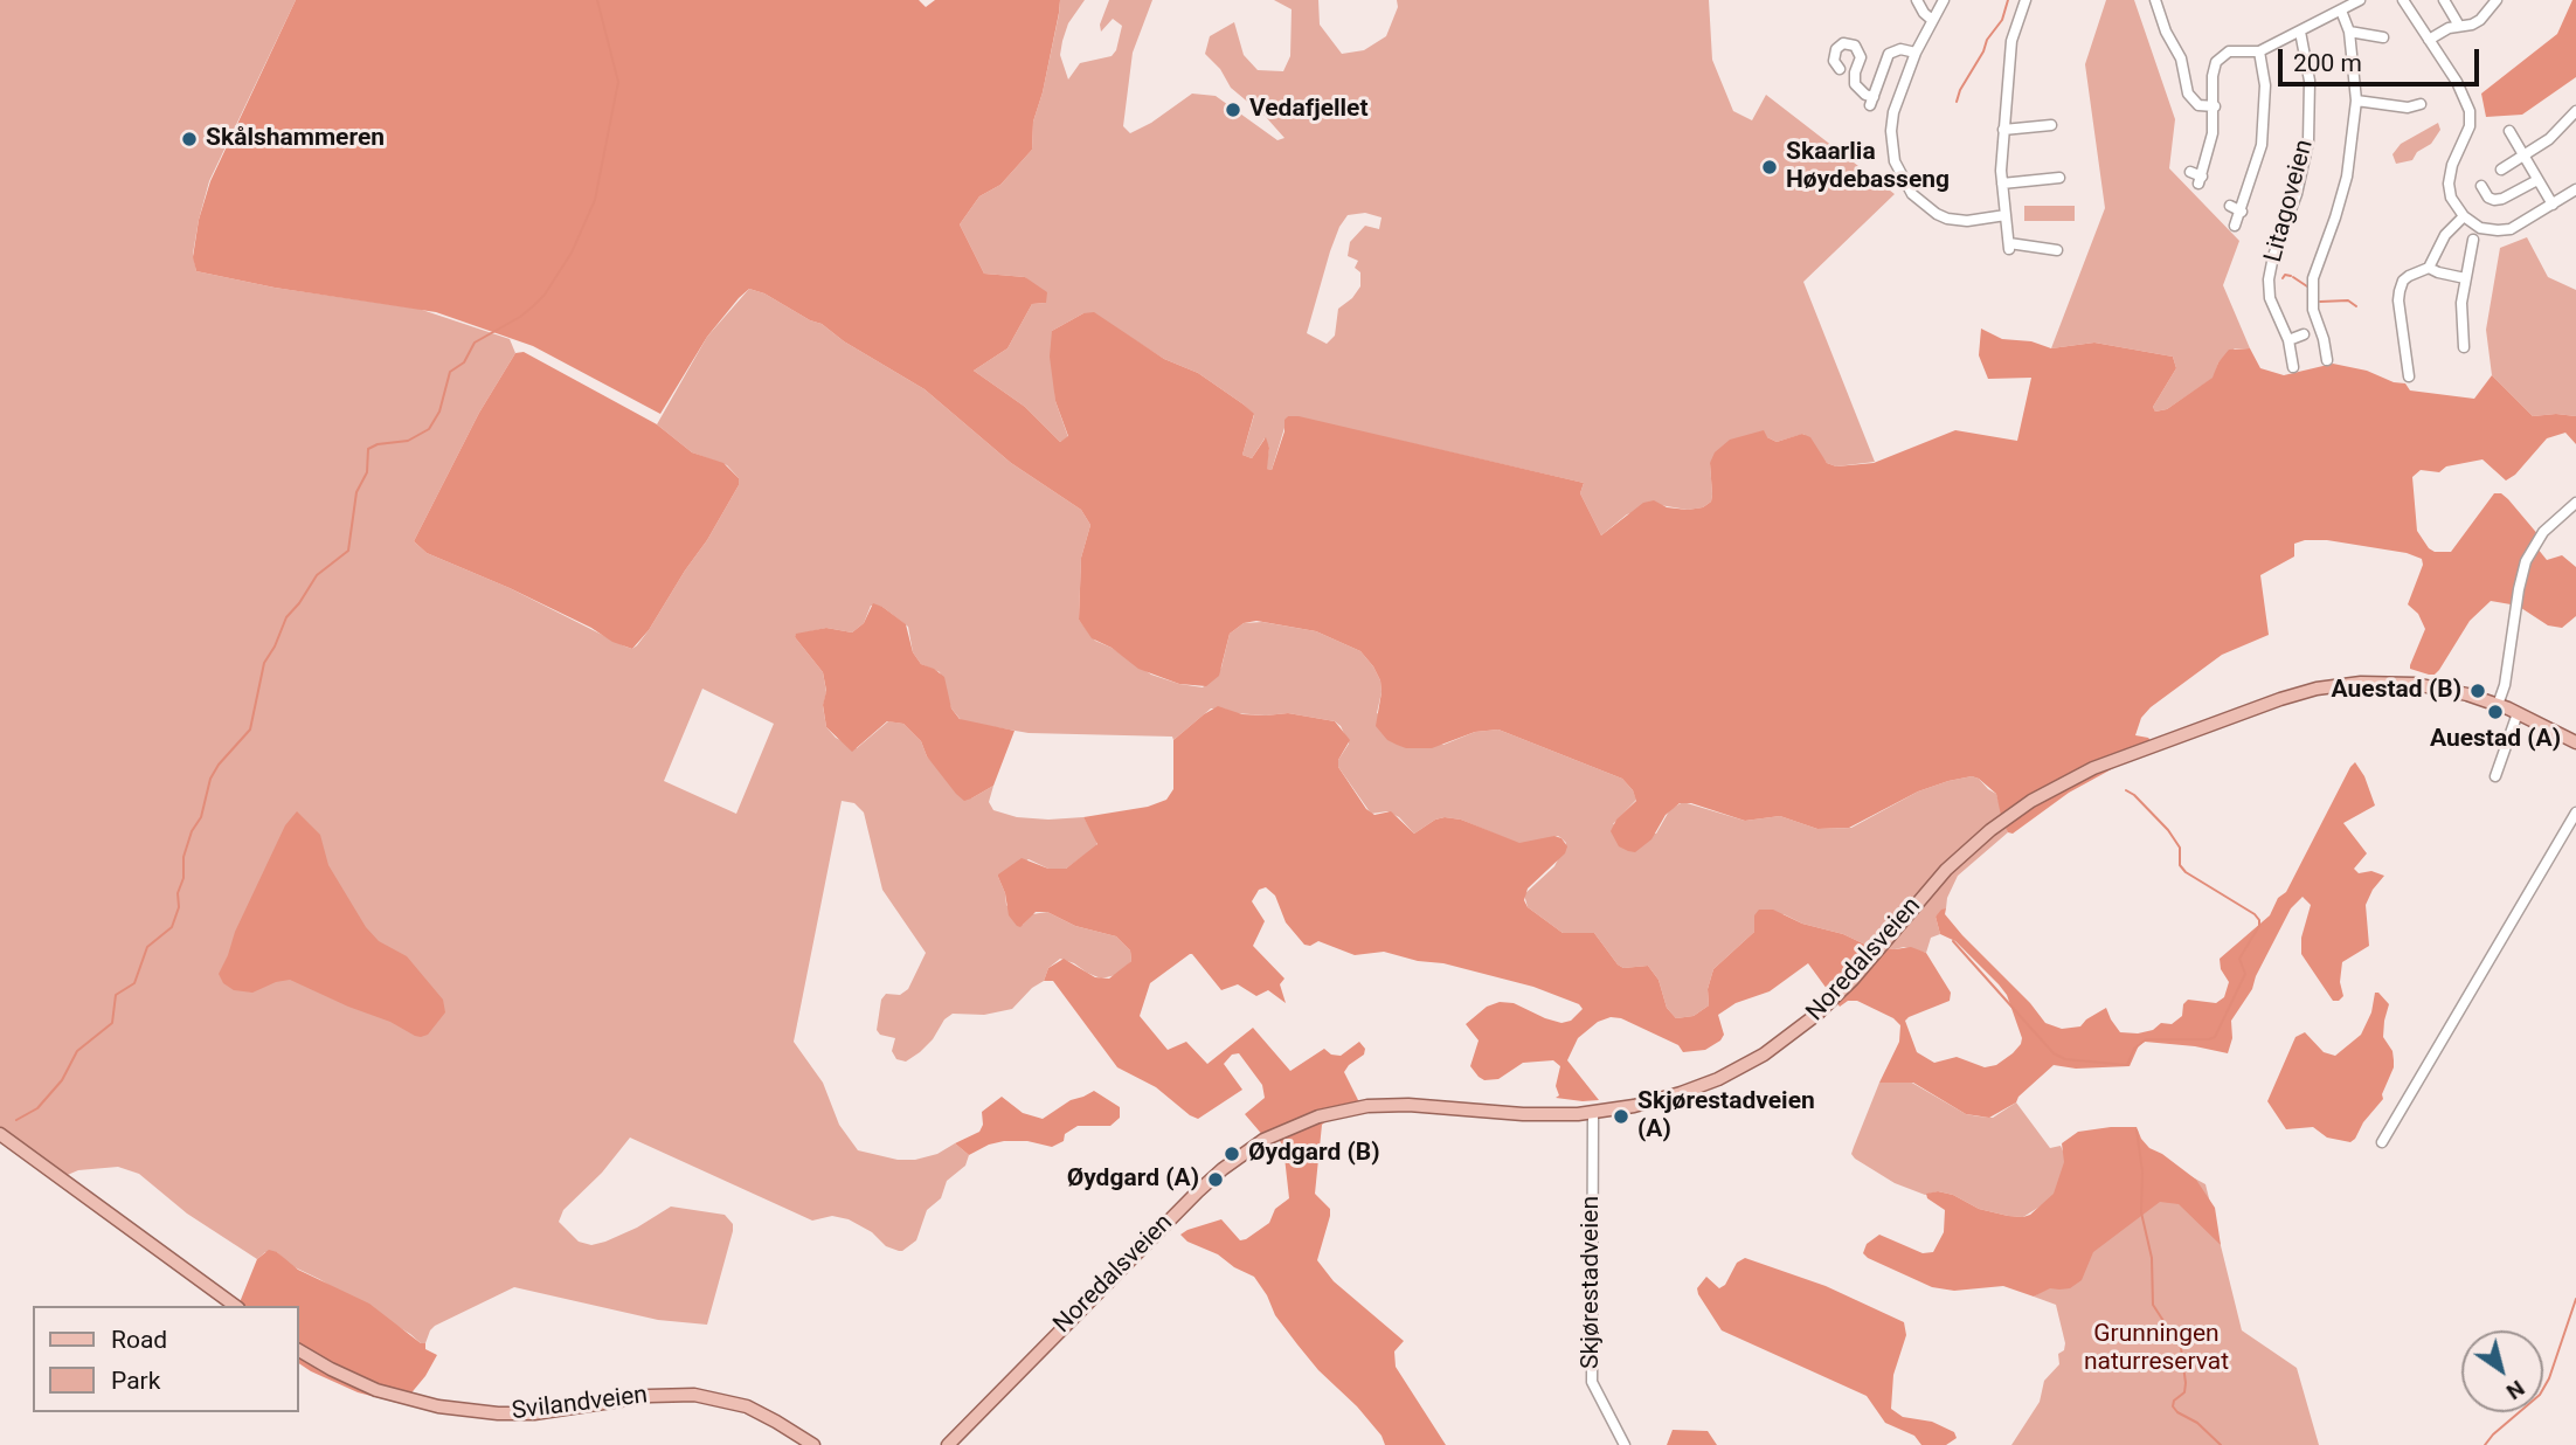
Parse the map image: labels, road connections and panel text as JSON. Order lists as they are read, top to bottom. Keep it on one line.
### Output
{"streets":{"main road":["Noredalsveien","Svilandveien"],"street":["Litagoveien","Skjørestadveien"]},"crossings":[["Noredalsveien","Skjørestadveien"]],"parks":["Grunningen naturreservat"],"places":["Vedafjellet","Skålshammeren","Skaarlia Høydebasseng","Auestad (B)","Auestad (A)","Skjørestadveien (A)","Øydgard (B)","Øydgard (A)"],"legend":["Road","Park"],"scale_bar":"200 m","north":"bottom right"}
